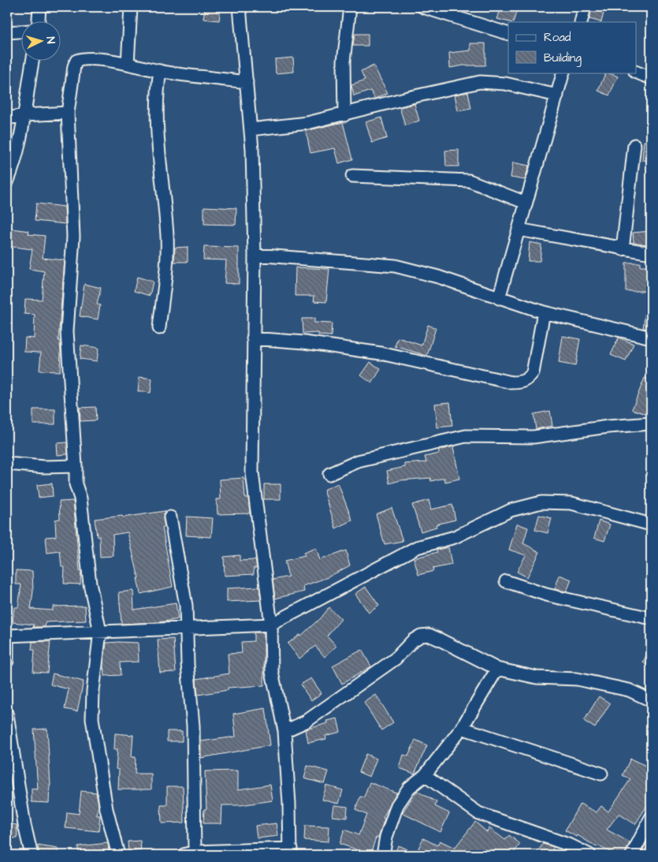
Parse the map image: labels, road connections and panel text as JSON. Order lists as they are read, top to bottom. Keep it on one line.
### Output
{"legend":["Road","Building"],"north":"right"}
